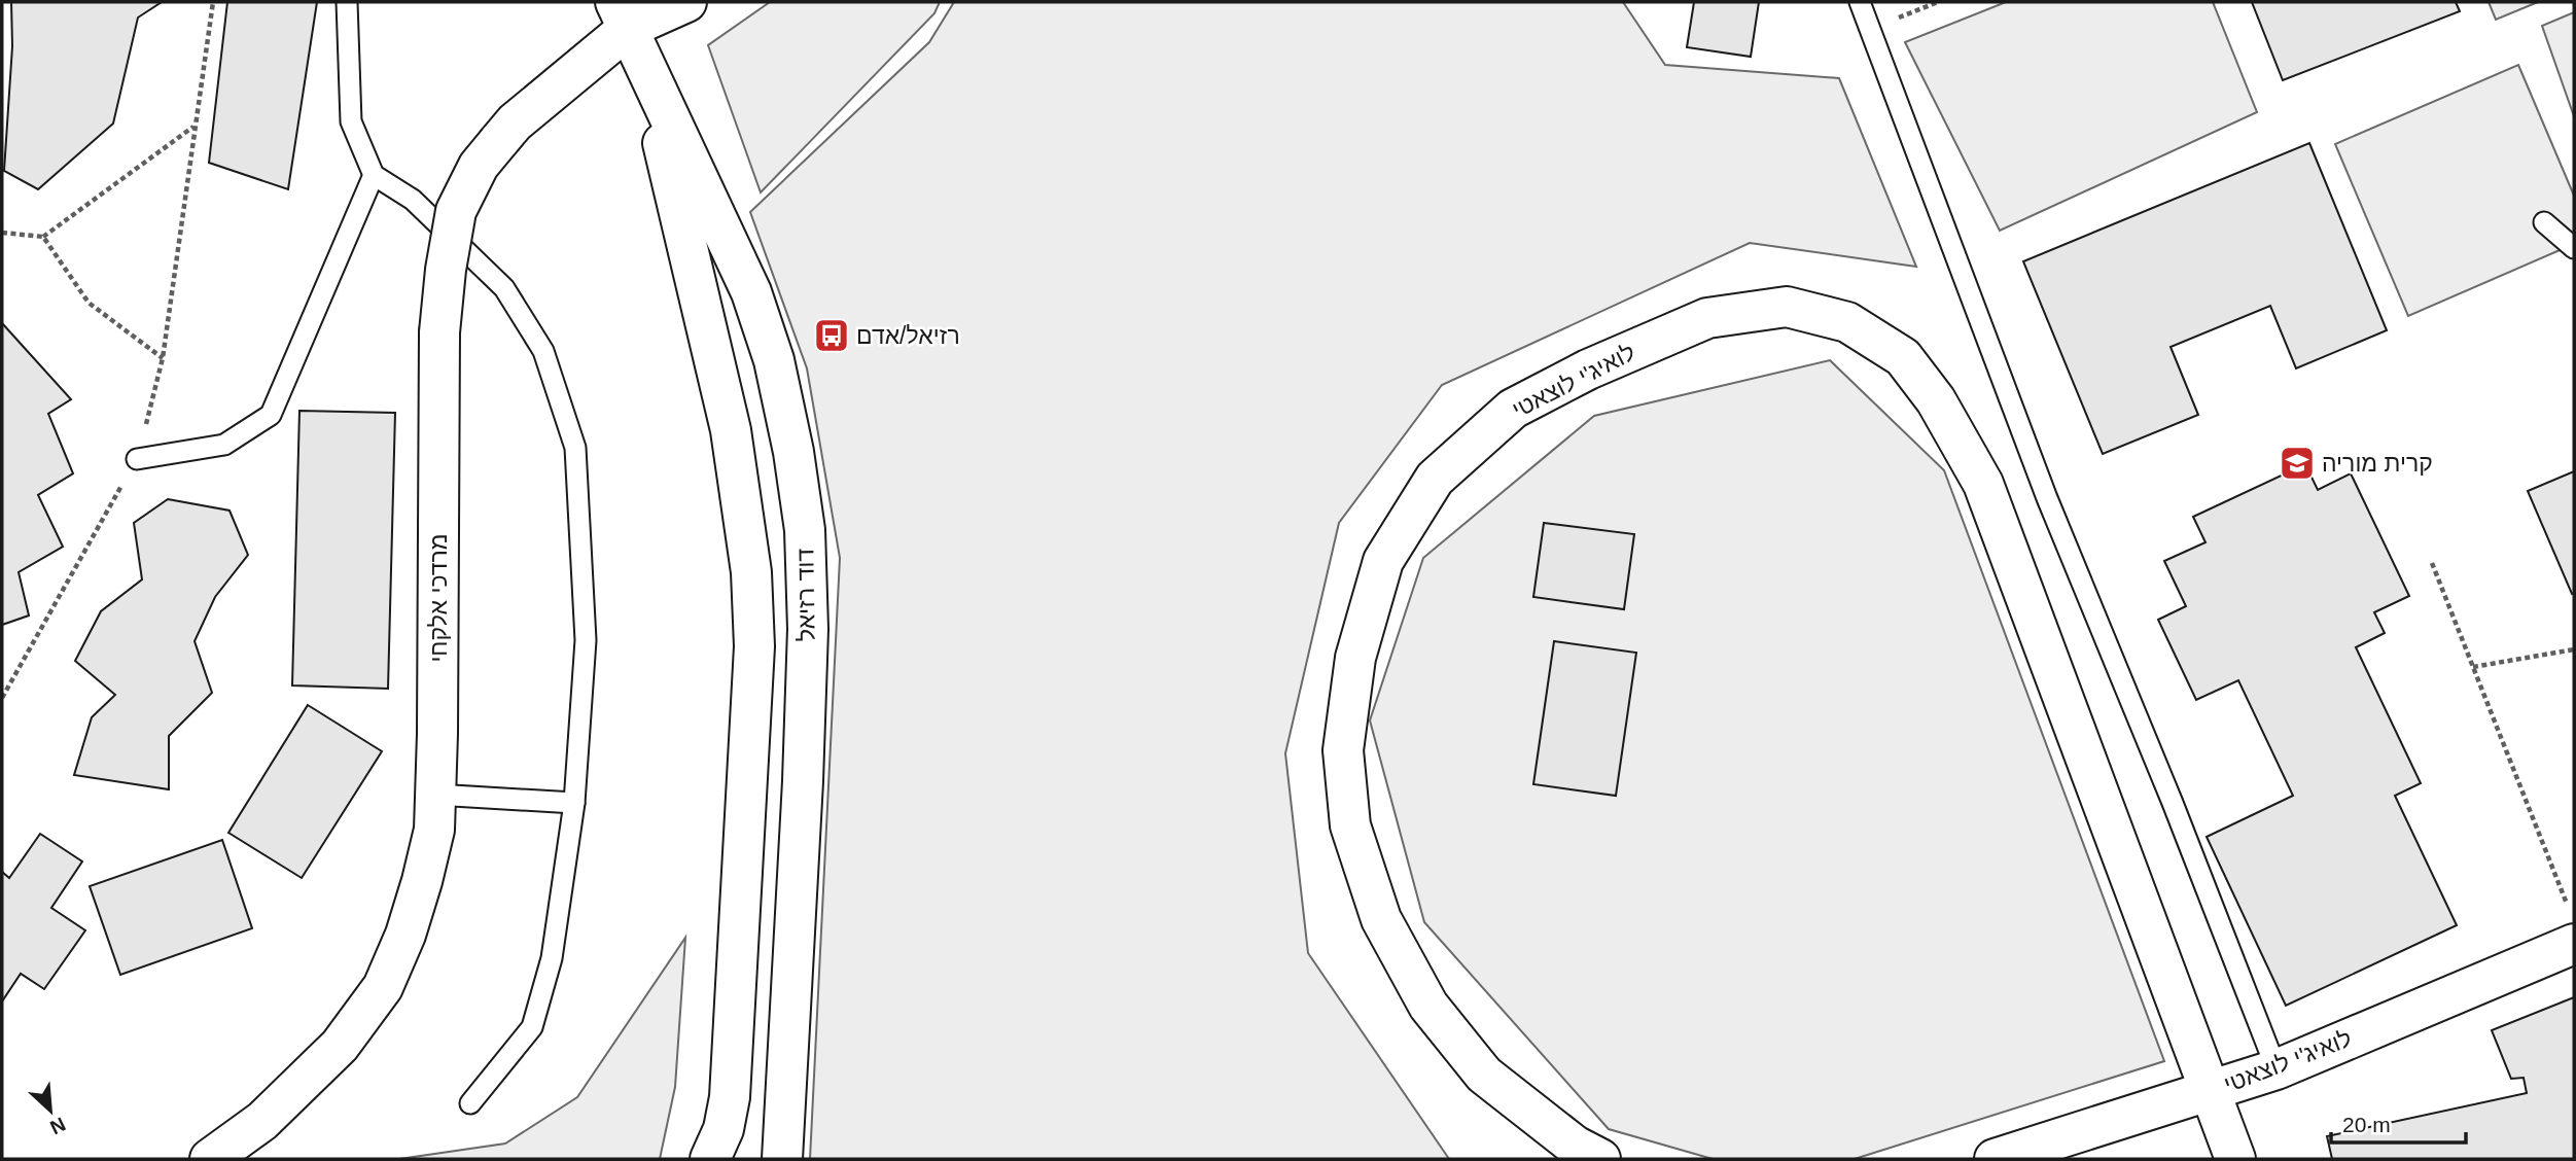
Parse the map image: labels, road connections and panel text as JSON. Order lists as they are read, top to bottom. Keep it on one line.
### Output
{"streets":{"street":["לואיג'י לוצאטי","דוד רזיאל","מרדכי אלקחי"]},"crossings":[["דוד רזיאל","מרדכי אלקחי"]],"places":{"bus stop":["רזיאל/אדם"],"school or university":["קרית מוריה"]},"scale_bar":"20 m","north":"bottom right"}
